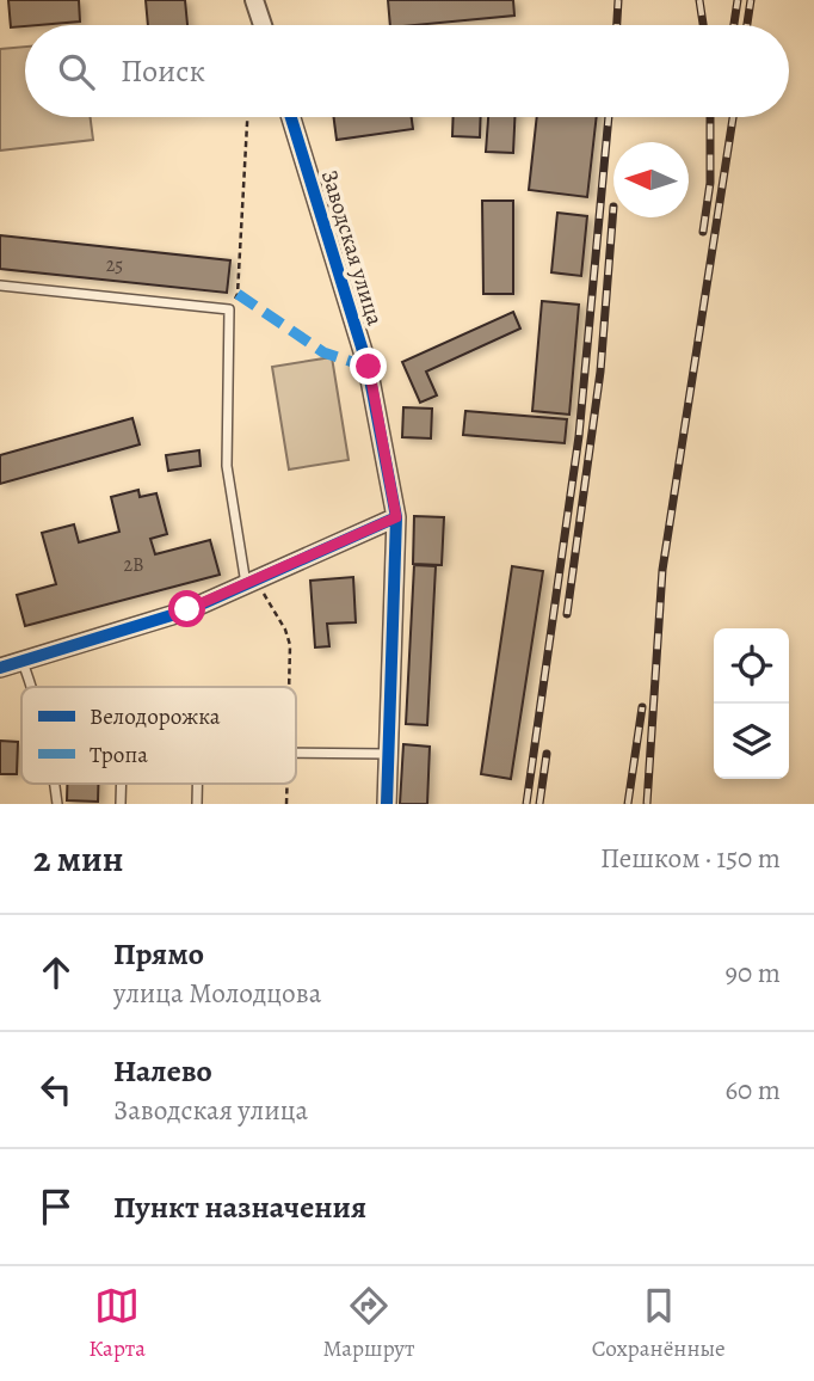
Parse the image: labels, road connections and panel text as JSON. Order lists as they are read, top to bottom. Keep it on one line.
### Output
{"streets":{"street":["Заводская улица"]},"house_numbers":["25","2В"],"legend":["Велодорожка","Тропа"],"north":"left","page":{"search":"Поиск","heading":["2 мин","Пешком · 150 m"],"list":[["Прямо","улица Молодцова","90 m"],["Налево","Заводская улица","60 m"],"Пункт назначения"],"nav":["Карта","Маршрут","Сохранённые"]}}
